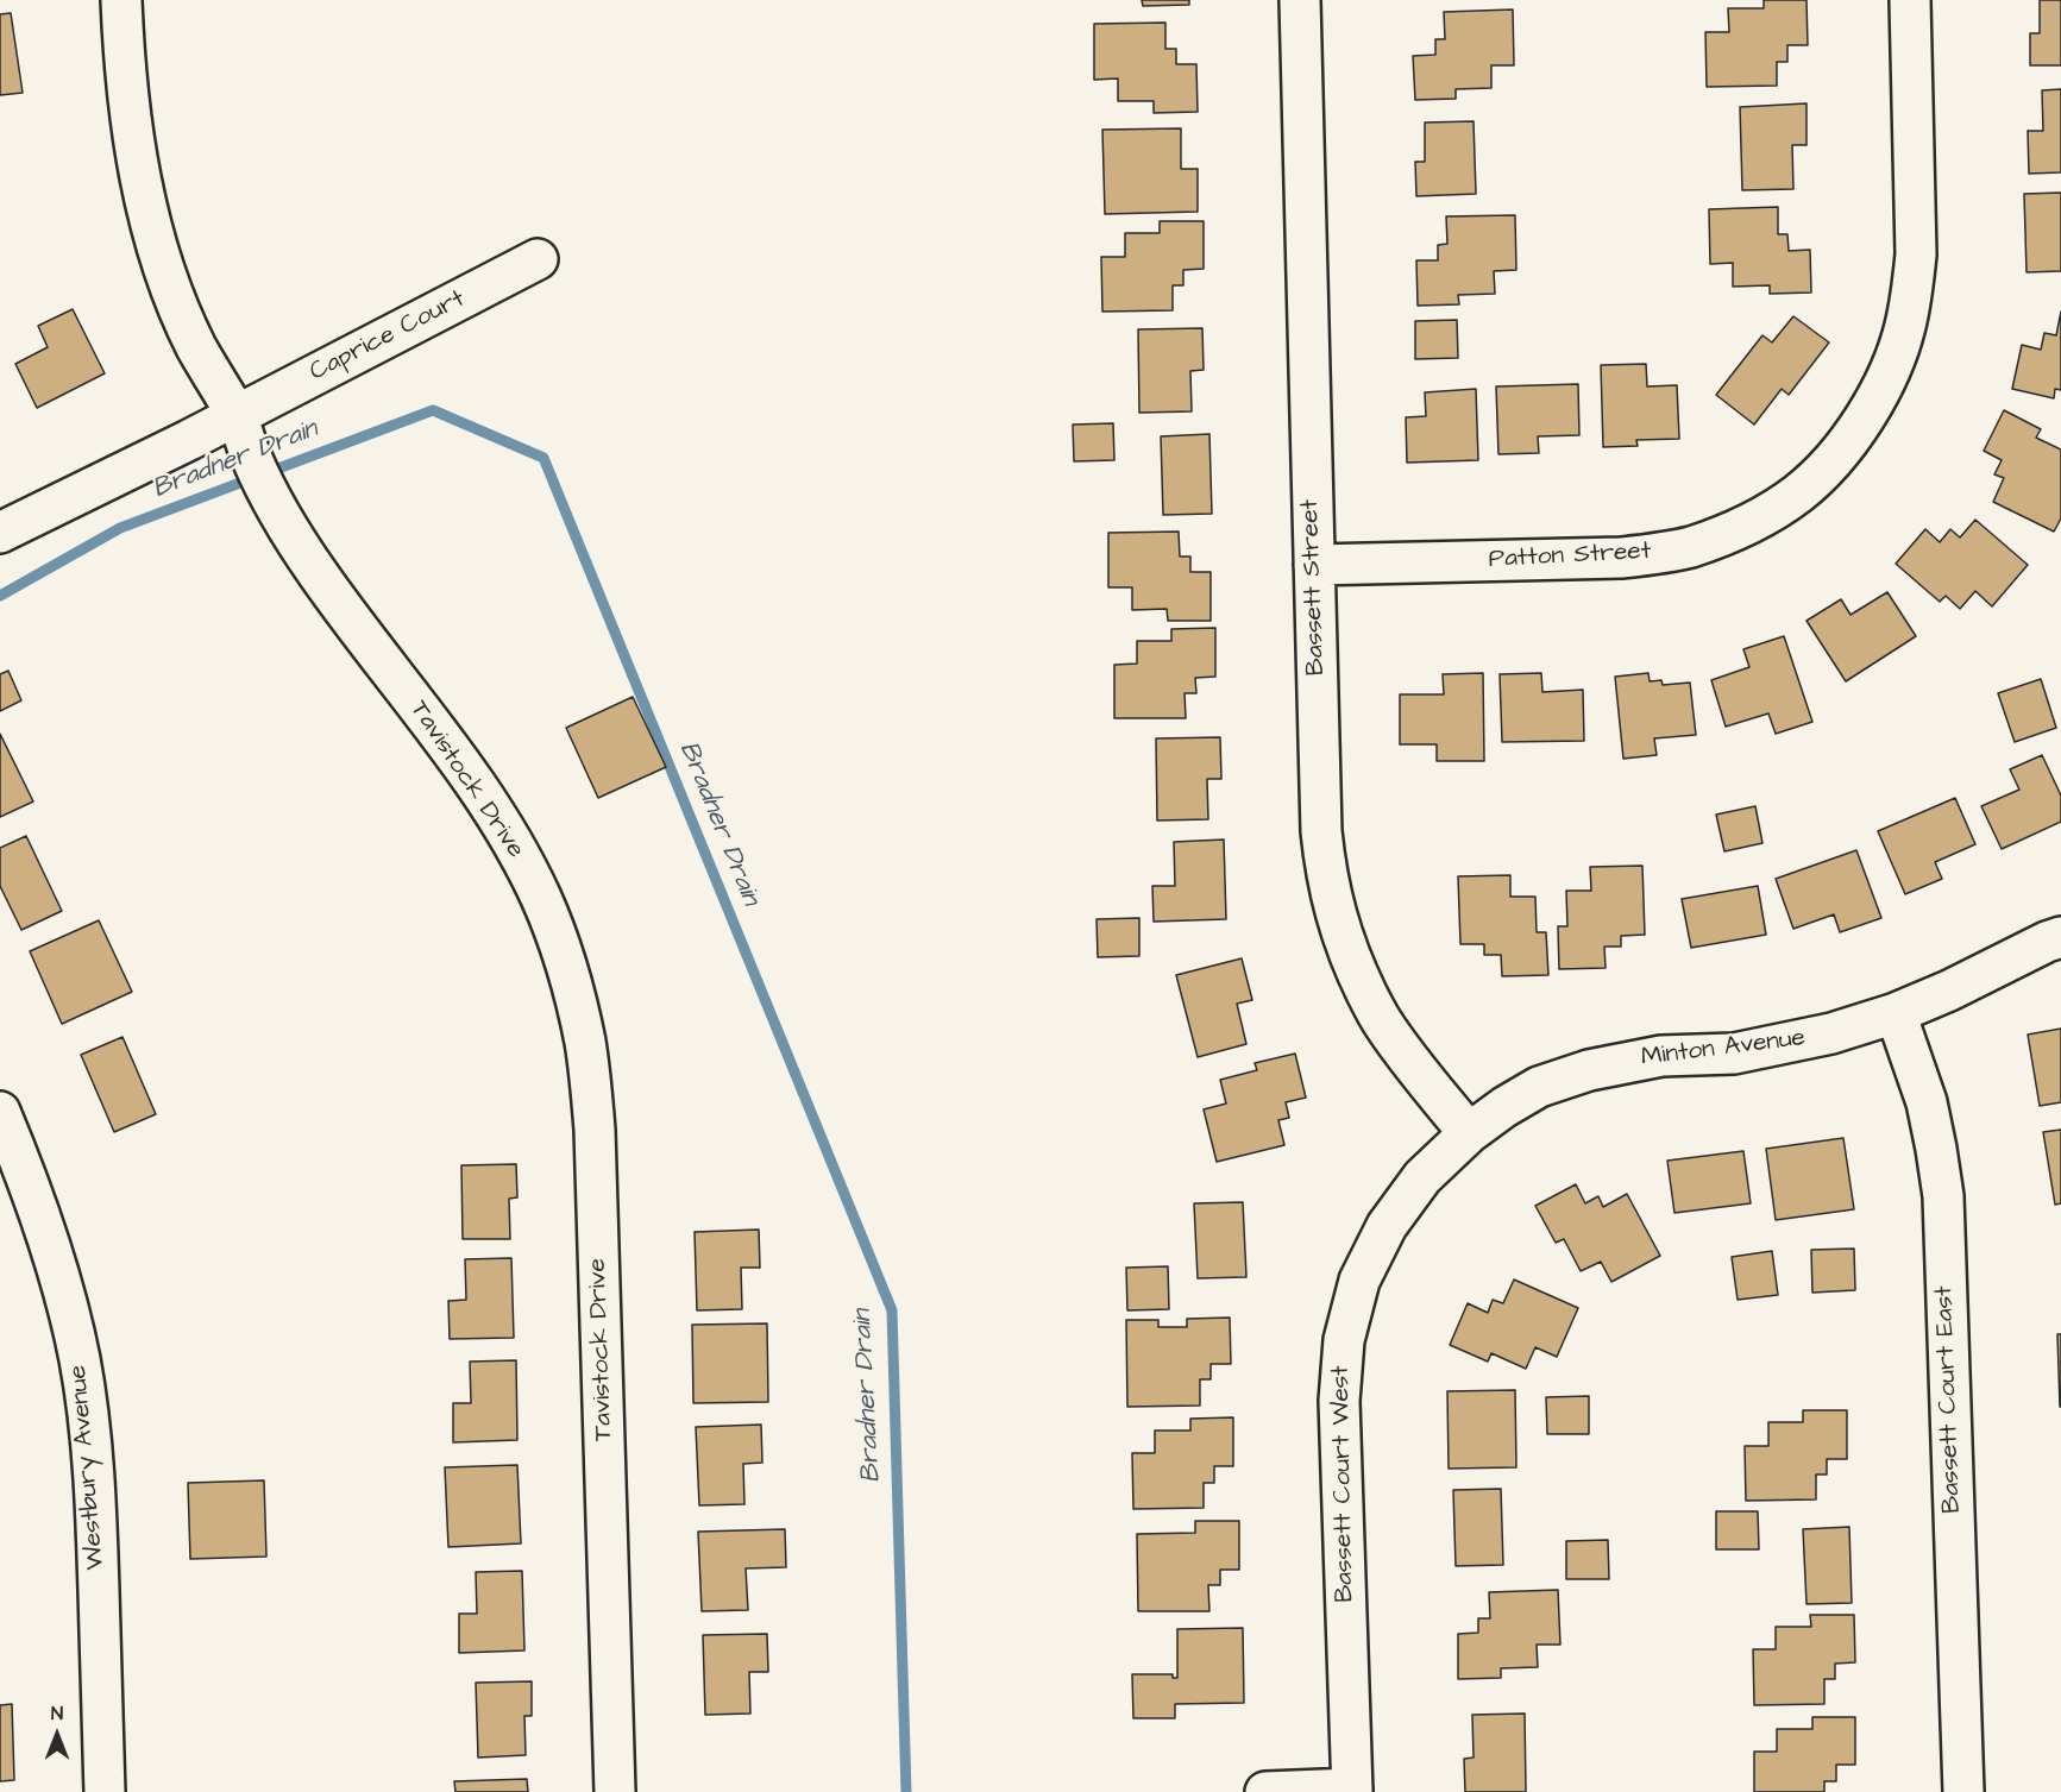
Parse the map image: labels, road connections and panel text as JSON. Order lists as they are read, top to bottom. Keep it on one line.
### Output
{"streets":{"street":["Caprice Court","Patton Street","Bassett Street","Tavistock Drive","Minton Avenue","Bassett Court East","Westbury Avenue","Bassett Court West"]},"crossings":[["Caprice Court","Tavistock Drive"],["Patton Street","Bassett Street"],["Bassett Street","Minton Avenue"],["Bassett Street","Bassett Court West"],["Minton Avenue","Bassett Court East"],["Minton Avenue","Bassett Court West"]],"water":["Bradner Drain"],"north":"top"}
